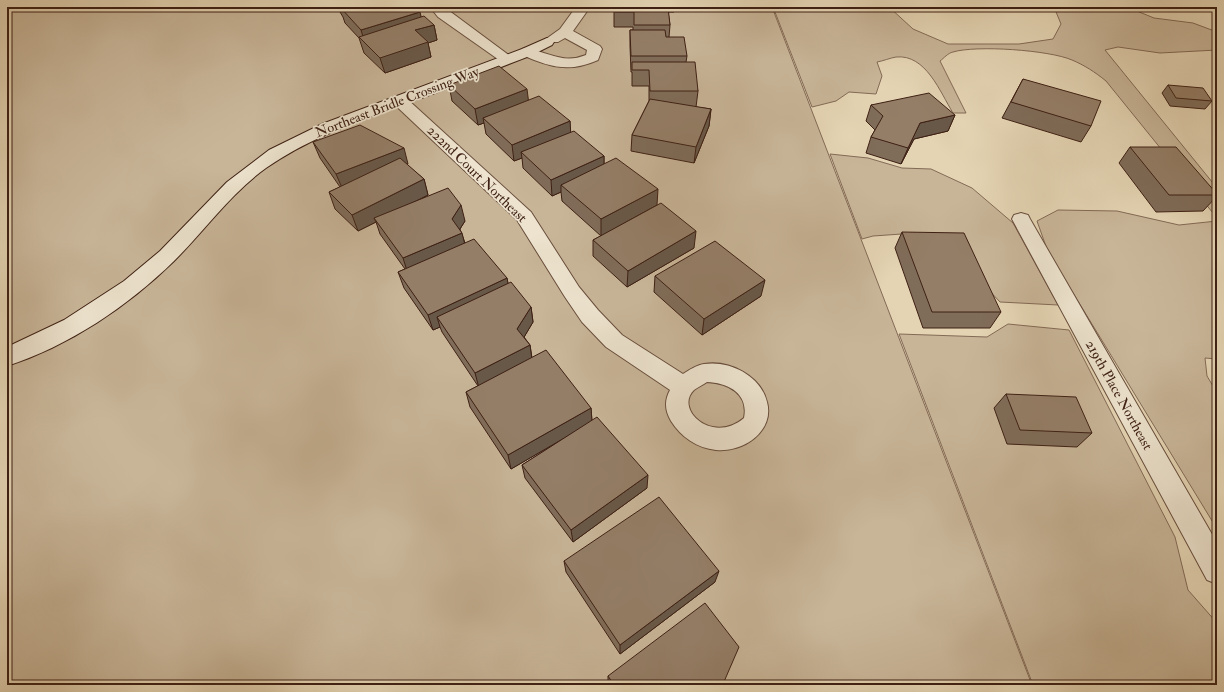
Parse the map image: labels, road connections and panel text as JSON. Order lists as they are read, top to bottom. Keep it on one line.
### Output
{"streets":{"street":["Northeast Bridle Crossing Way","222nd Court Northeast","219th Place Northeast"]},"crossings":[["Northeast Bridle Crossing Way","222nd Court Northeast"]]}
